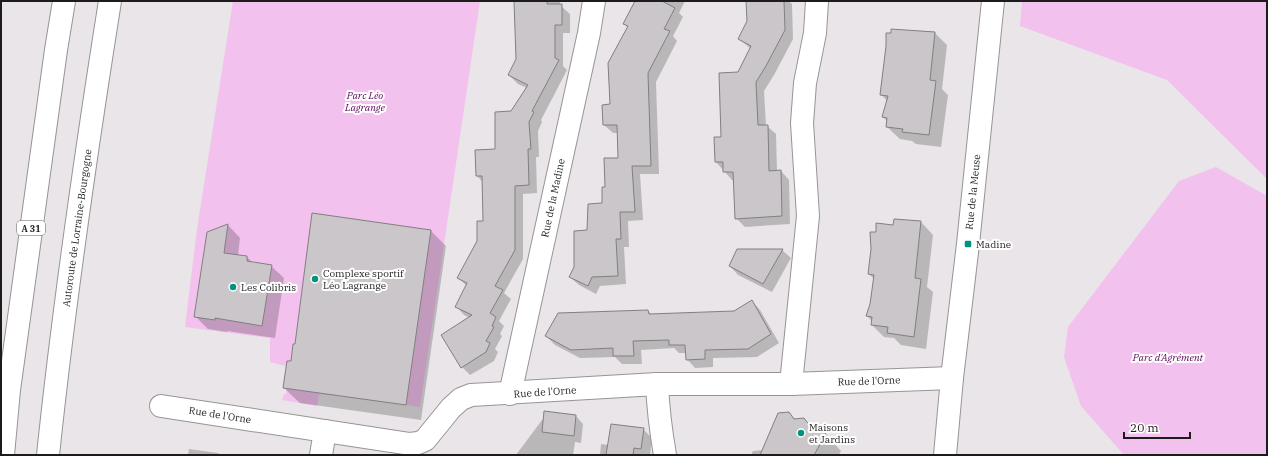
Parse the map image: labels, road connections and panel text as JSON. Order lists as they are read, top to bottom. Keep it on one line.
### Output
{"streets":{"main road":["Rue de la Meuse","Rue de la Madine","A 31","Autoroute de Lorraine-Bourgogne","Rue de l'Orne"]},"crossings":[["Rue de la Meuse","Rue de l'Orne"],["Rue de la Madine","Rue de l'Orne"]],"parks":["Parc Léo Lagrange","Parc d'Agrément"],"places":{"transit":["Madine"],"other":["Complexe sportif Léo Lagrange","Les Colibris","Maisons et Jardins"]},"scale_bar":"20 m"}
